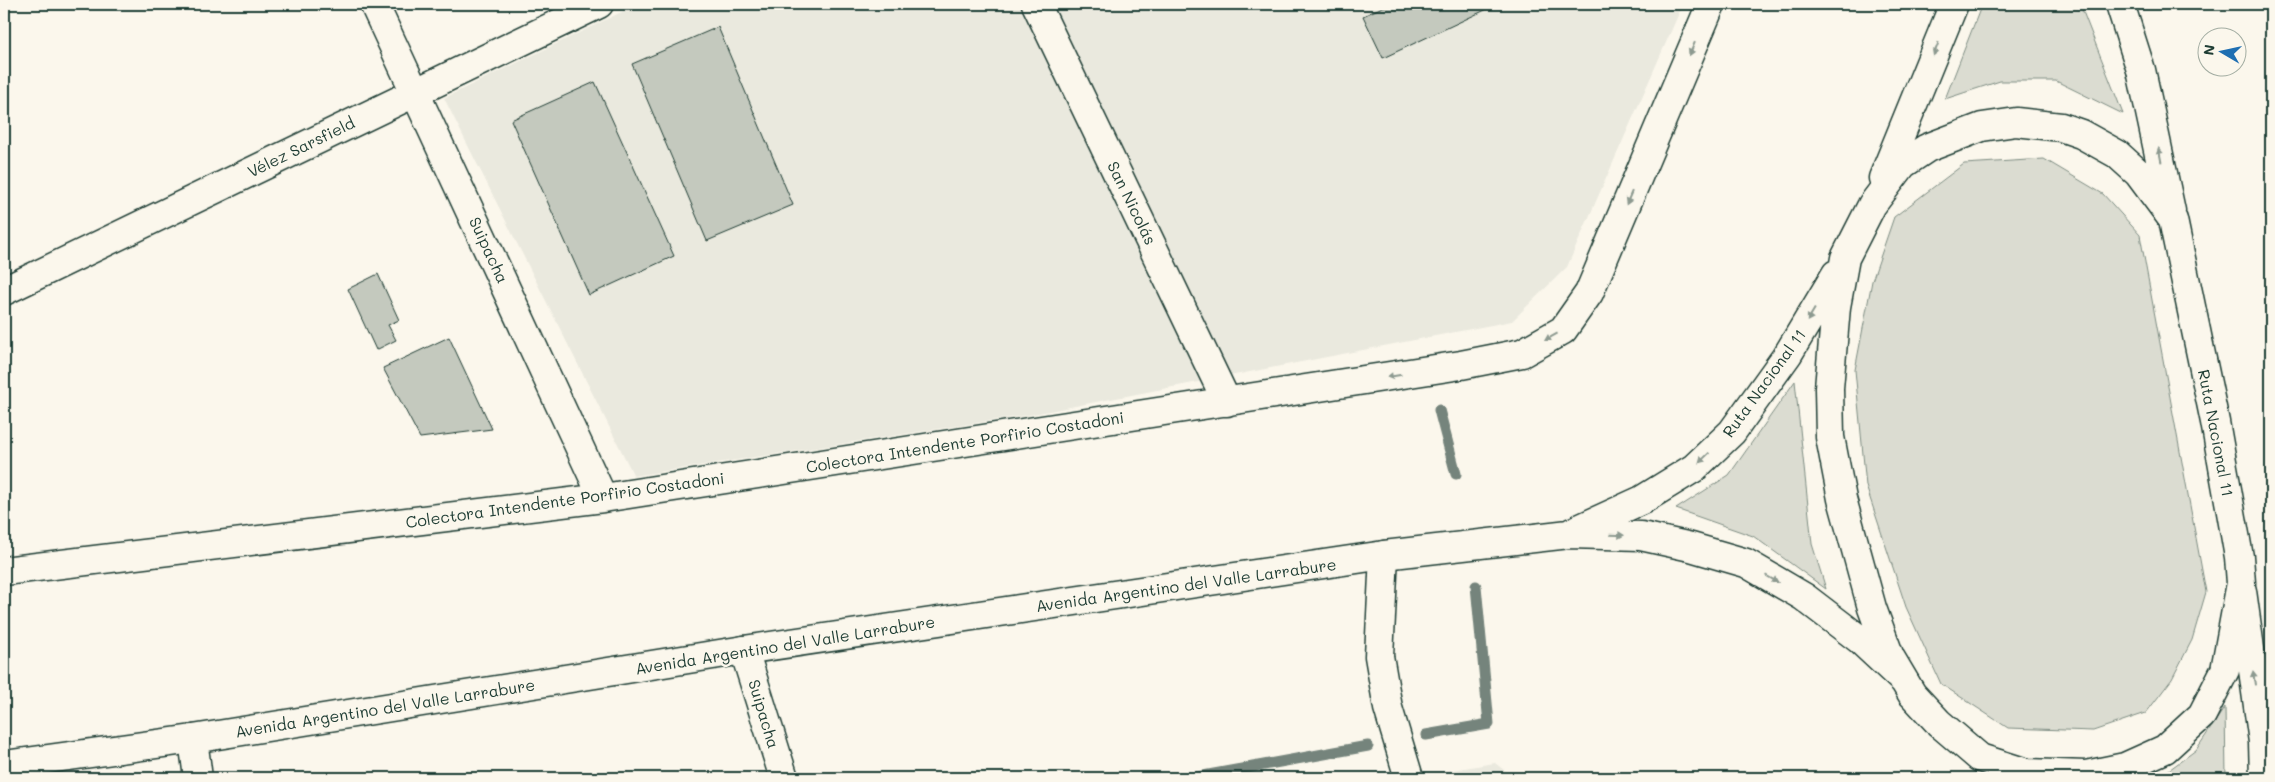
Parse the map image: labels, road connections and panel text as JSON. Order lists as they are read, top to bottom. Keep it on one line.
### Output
{"streets":{"main road":["Vélez Sarsfield","San Nicolás","Suipacha","Ruta Nacional 11","Colectora Intendente Porfirio Costadoni","Avenida Argentino del Valle Larrabure"]},"crossings":[["Vélez Sarsfield","Suipacha"],["San Nicolás","Colectora Intendente Porfirio Costadoni"],["Suipacha","Colectora Intendente Porfirio Costadoni"],["Suipacha","Avenida Argentino del Valle Larrabure"],["Ruta Nacional 11","Avenida Argentino del Valle Larrabure"]],"north":"left"}
